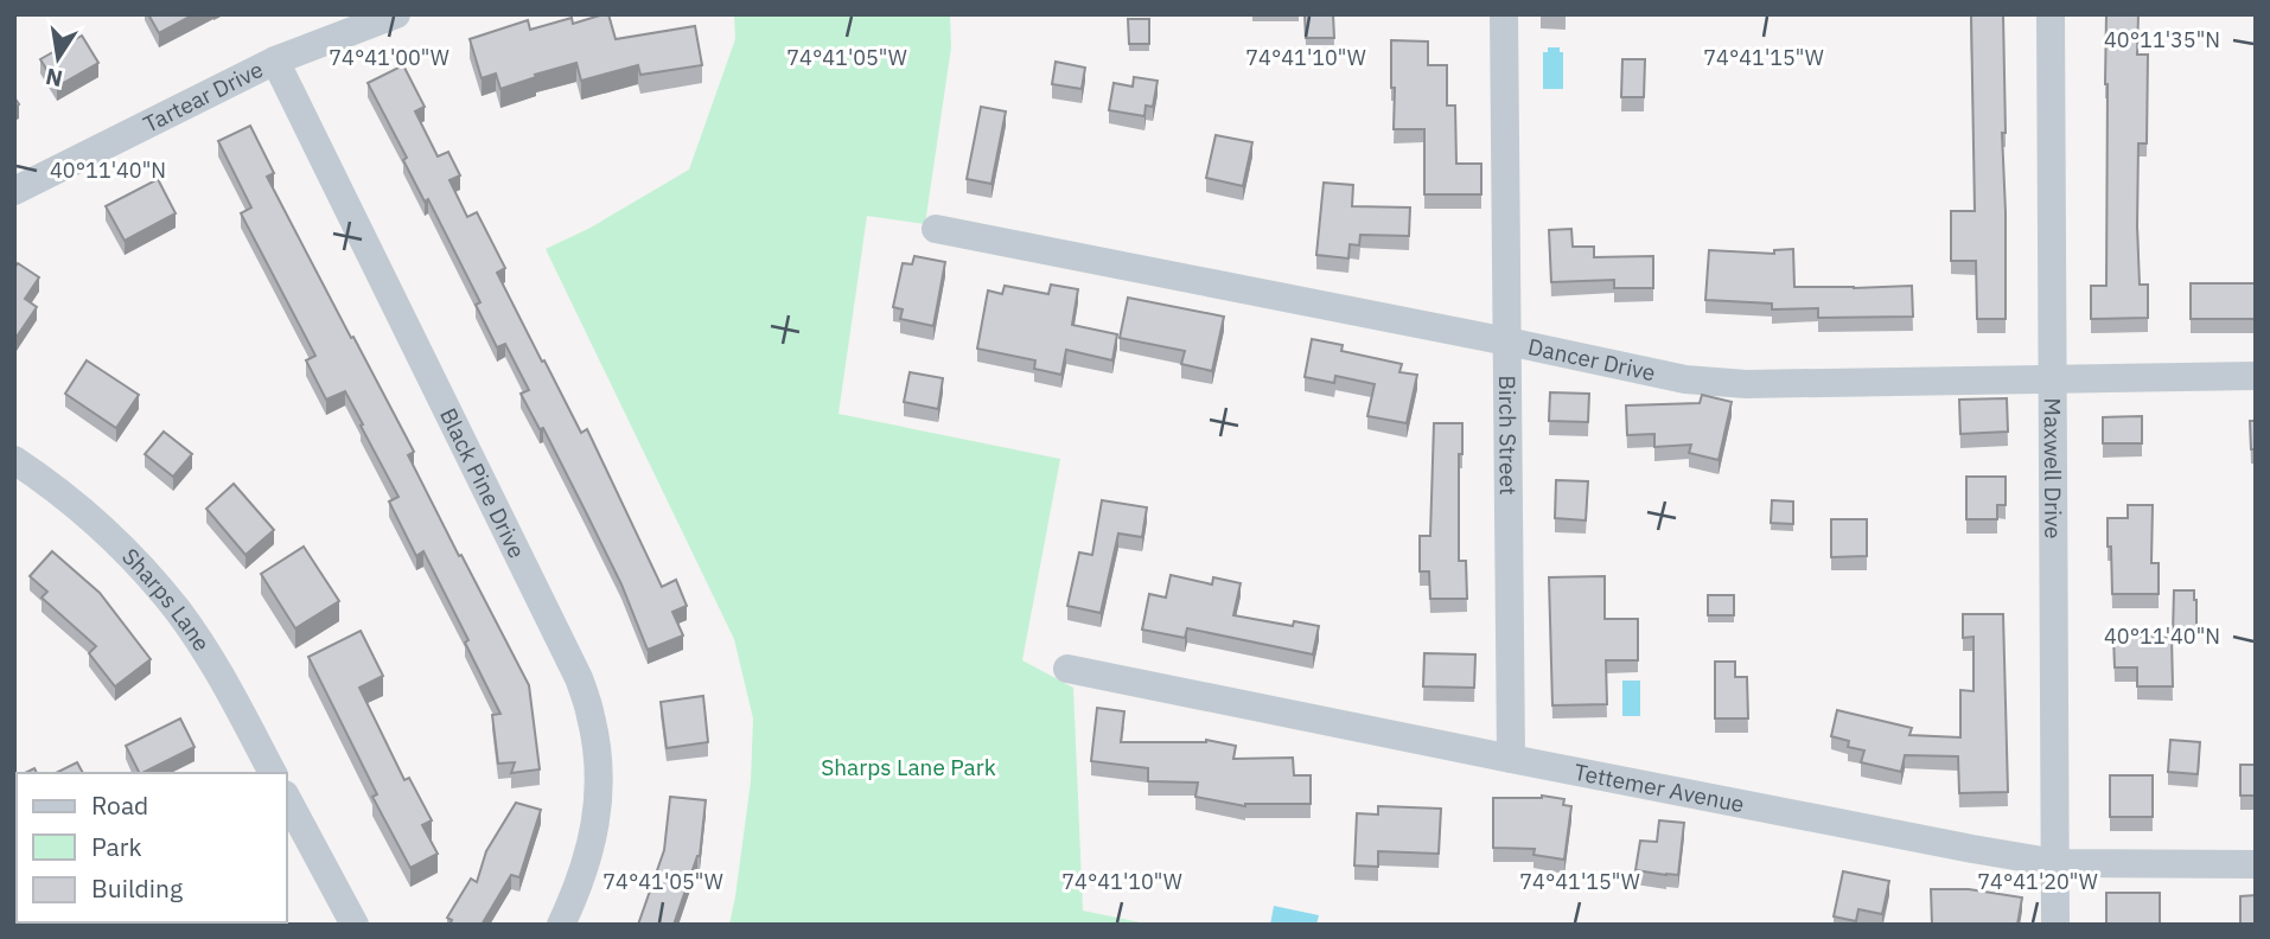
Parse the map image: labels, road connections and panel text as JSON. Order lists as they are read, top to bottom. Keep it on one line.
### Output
{"streets":{"street":["Tartear Drive","Dancer Drive","Birch Street","Maxwell Drive","Black Pine Drive","Sharps Lane","Tettemer Avenue"]},"crossings":[["Tartear Drive","Black Pine Drive"],["Dancer Drive","Birch Street"],["Dancer Drive","Maxwell Drive"],["Birch Street","Tettemer Avenue"],["Maxwell Drive","Tettemer Avenue"]],"parks":["Sharps Lane Park"],"legend":["Road","Park","Building"],"north":"bottom","coordinates":["40°11'35\"N","74°41'00\"W","74°41'05\"W","74°41'10\"W","74°41'15\"W","40°11'40\"N","74°41'20\"W"]}
